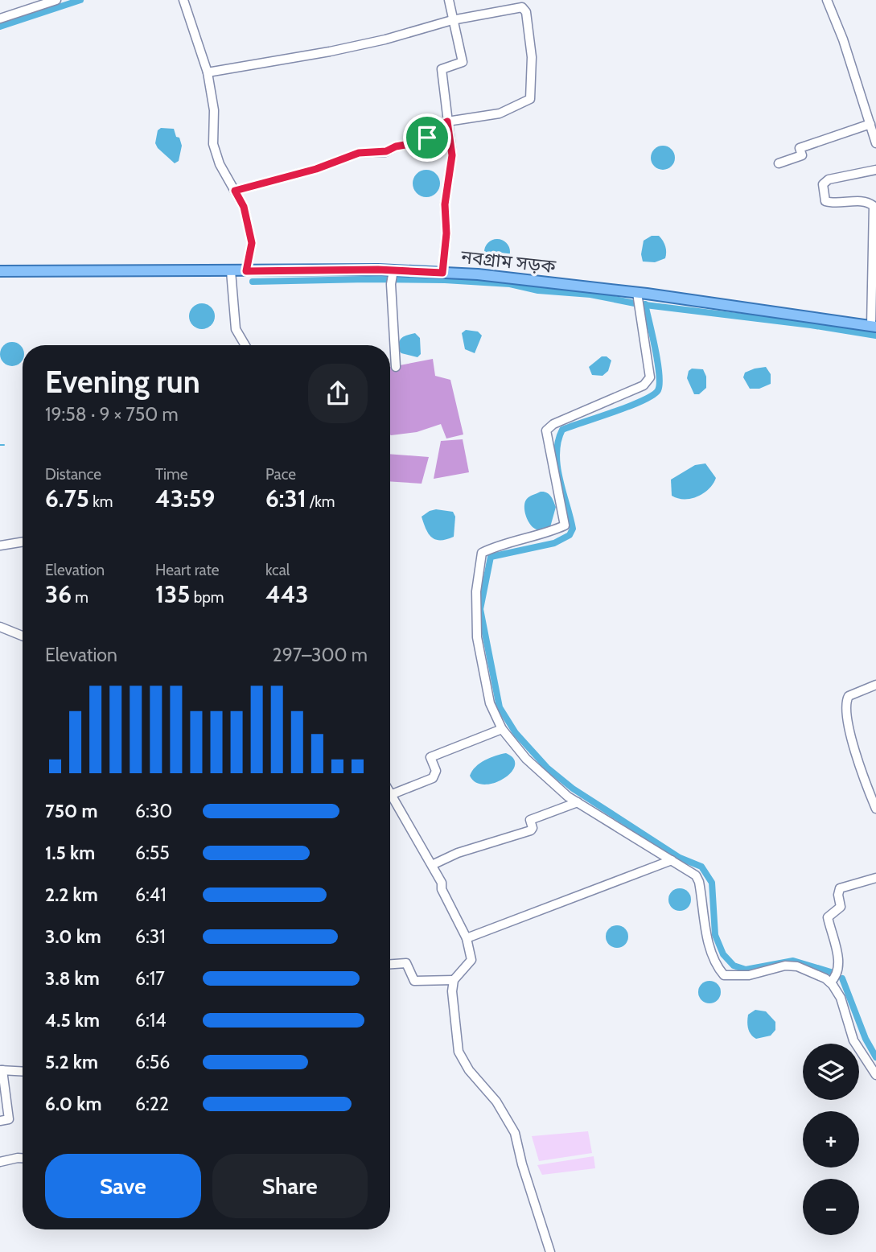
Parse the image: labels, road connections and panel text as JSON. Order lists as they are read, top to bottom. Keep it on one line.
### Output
{"streets":{"main road":["নবগ্রাম সড়ক"]},"page":{"heading":["Evening run","19:58 · 9 × 750 m"],"stats":[["Distance","6.75 km"],["Time","43:59"],["Pace","6:31 /km"],["Elevation","36 m"],["Heart rate","135 bpm"],["kcal","443"]],"chart":["Elevation","297–300 m"],"list":[{"name":"750 m","note":"6:30"},{"name":"1.5 km","note":"6:55"},{"name":"2.2 km","note":"6:41"},{"name":"3.0 km","note":"6:31"},{"name":"3.8 km","note":"6:17"},{"name":"4.5 km","note":"6:14"},{"name":"5.2 km","note":"6:56"},{"name":"6.0 km","note":"6:22"}],"map_buttons":["+","−"],"buttons":["Save","Share"]}}
